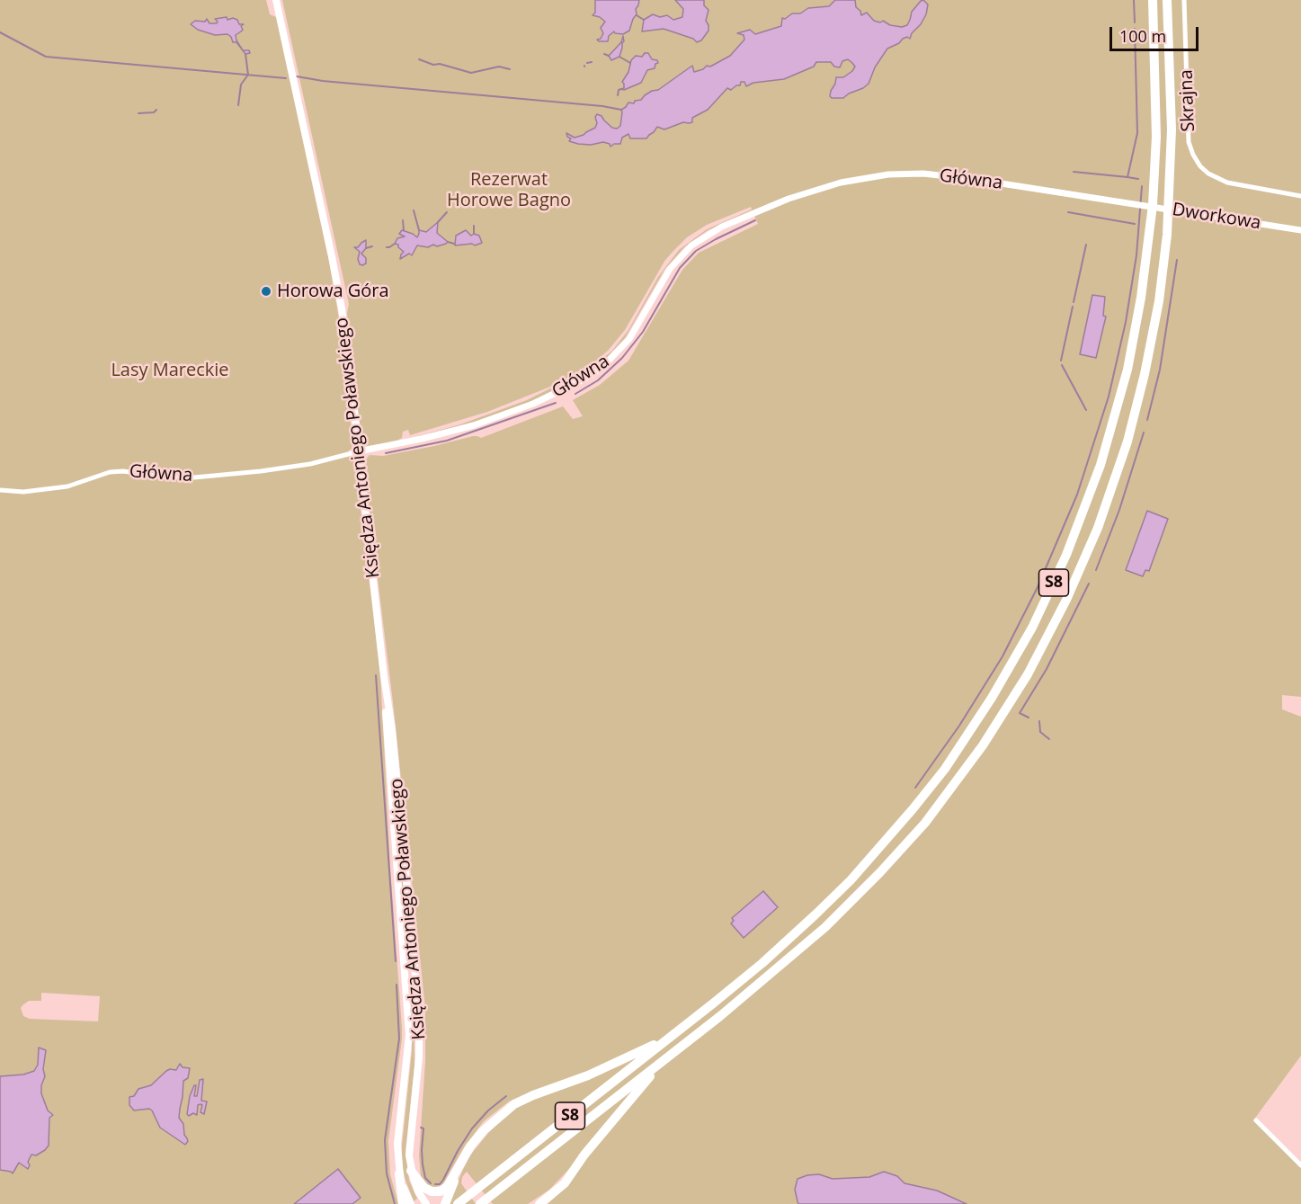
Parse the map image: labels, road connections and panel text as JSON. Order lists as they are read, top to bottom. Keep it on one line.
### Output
{"streets":{"highway":["S8"],"main road":["Księdza Antoniego Poławskiego"],"street":["Skrajna","Główna","Dworkowa"]},"crossings":[["Skrajna","Dworkowa"],["Główna","Dworkowa"],["Główna","Księdza Antoniego Poławskiego"]],"parks":["Rezerwat Horowe Bagno","Lasy Mareckie"],"places":["Horowa Góra"],"scale_bar":"100 m"}
